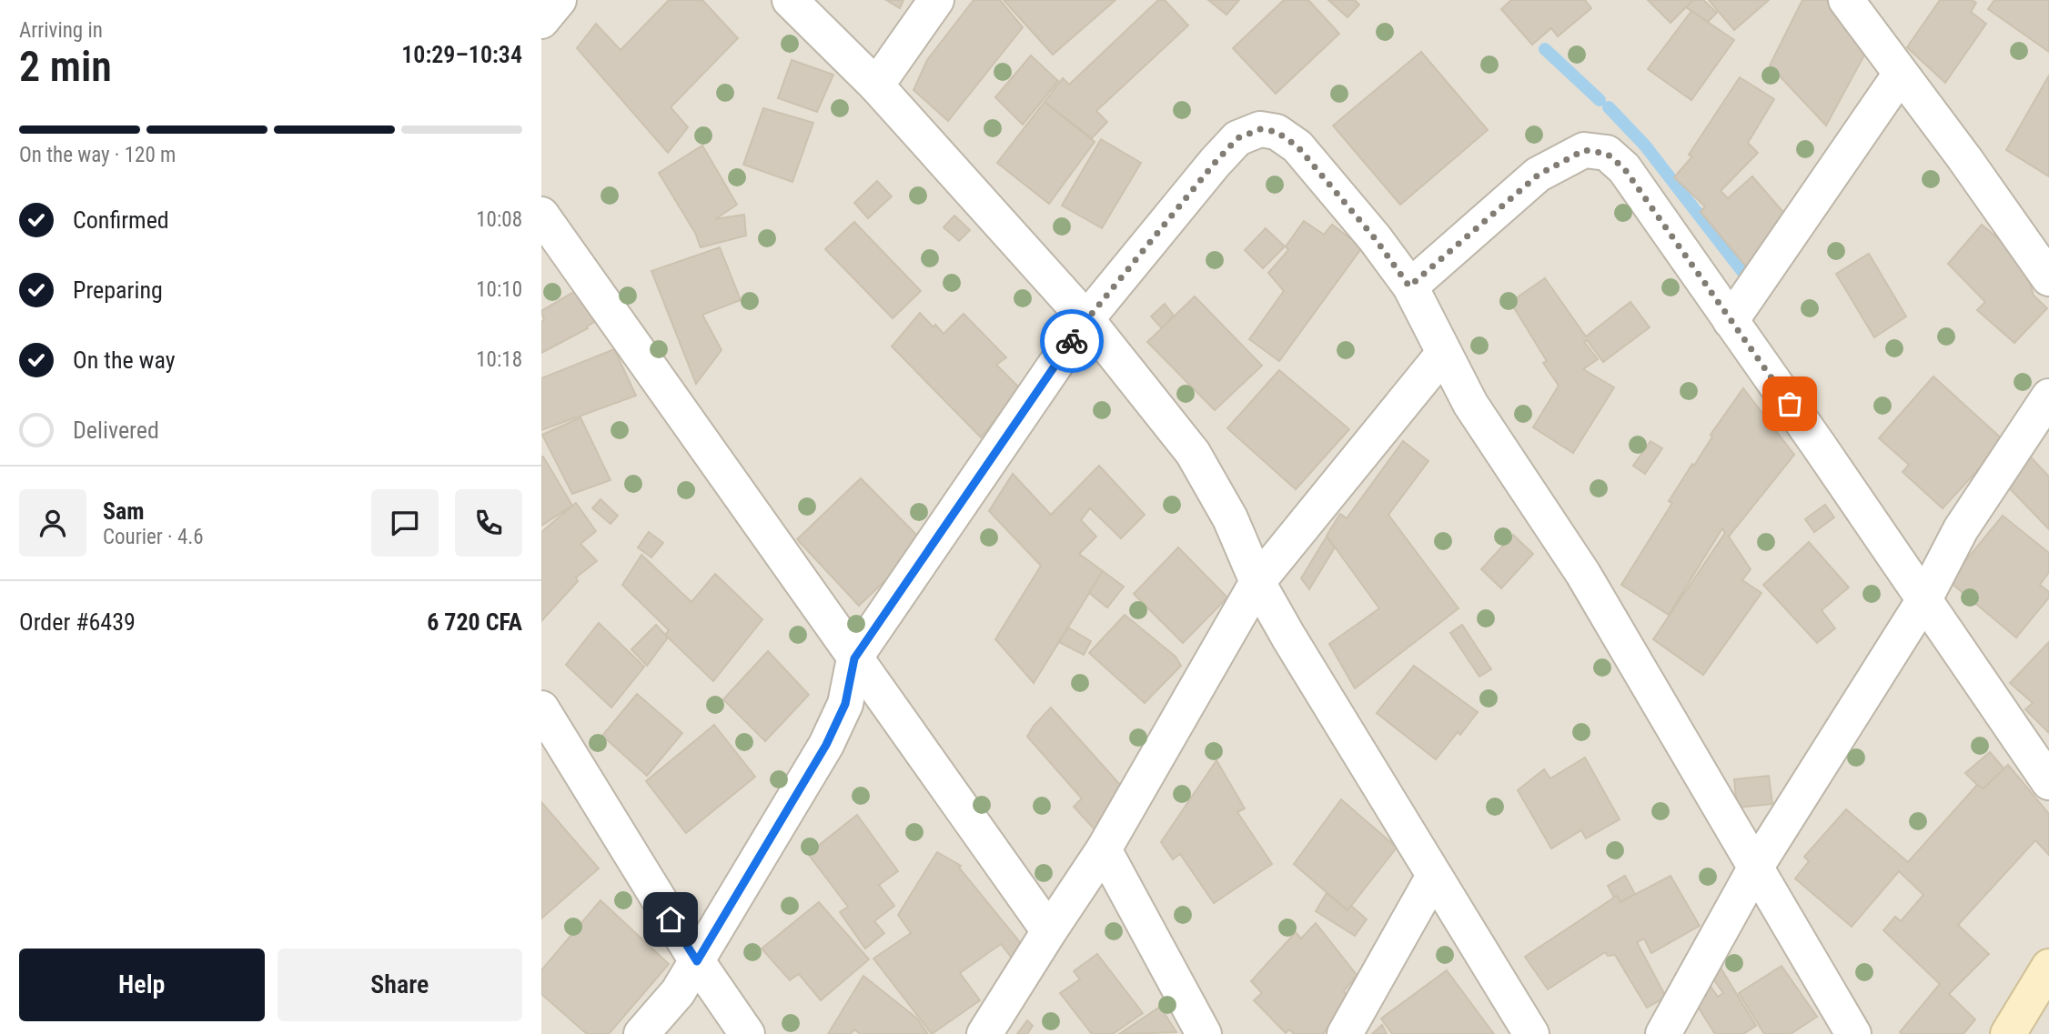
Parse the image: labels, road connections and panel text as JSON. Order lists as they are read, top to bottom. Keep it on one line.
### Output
{"page":{"heading":["2 min","Arriving in","10:29–10:34"],"panel":["Sam","Courier · 4.6","Order #6439","6 720 CFA"],"bar":"On the way · 120 m","list":[["Confirmed","10:08"],["Preparing","10:10"],["On the way","10:18"],"Delivered"],"buttons":["Help","Share"]}}
